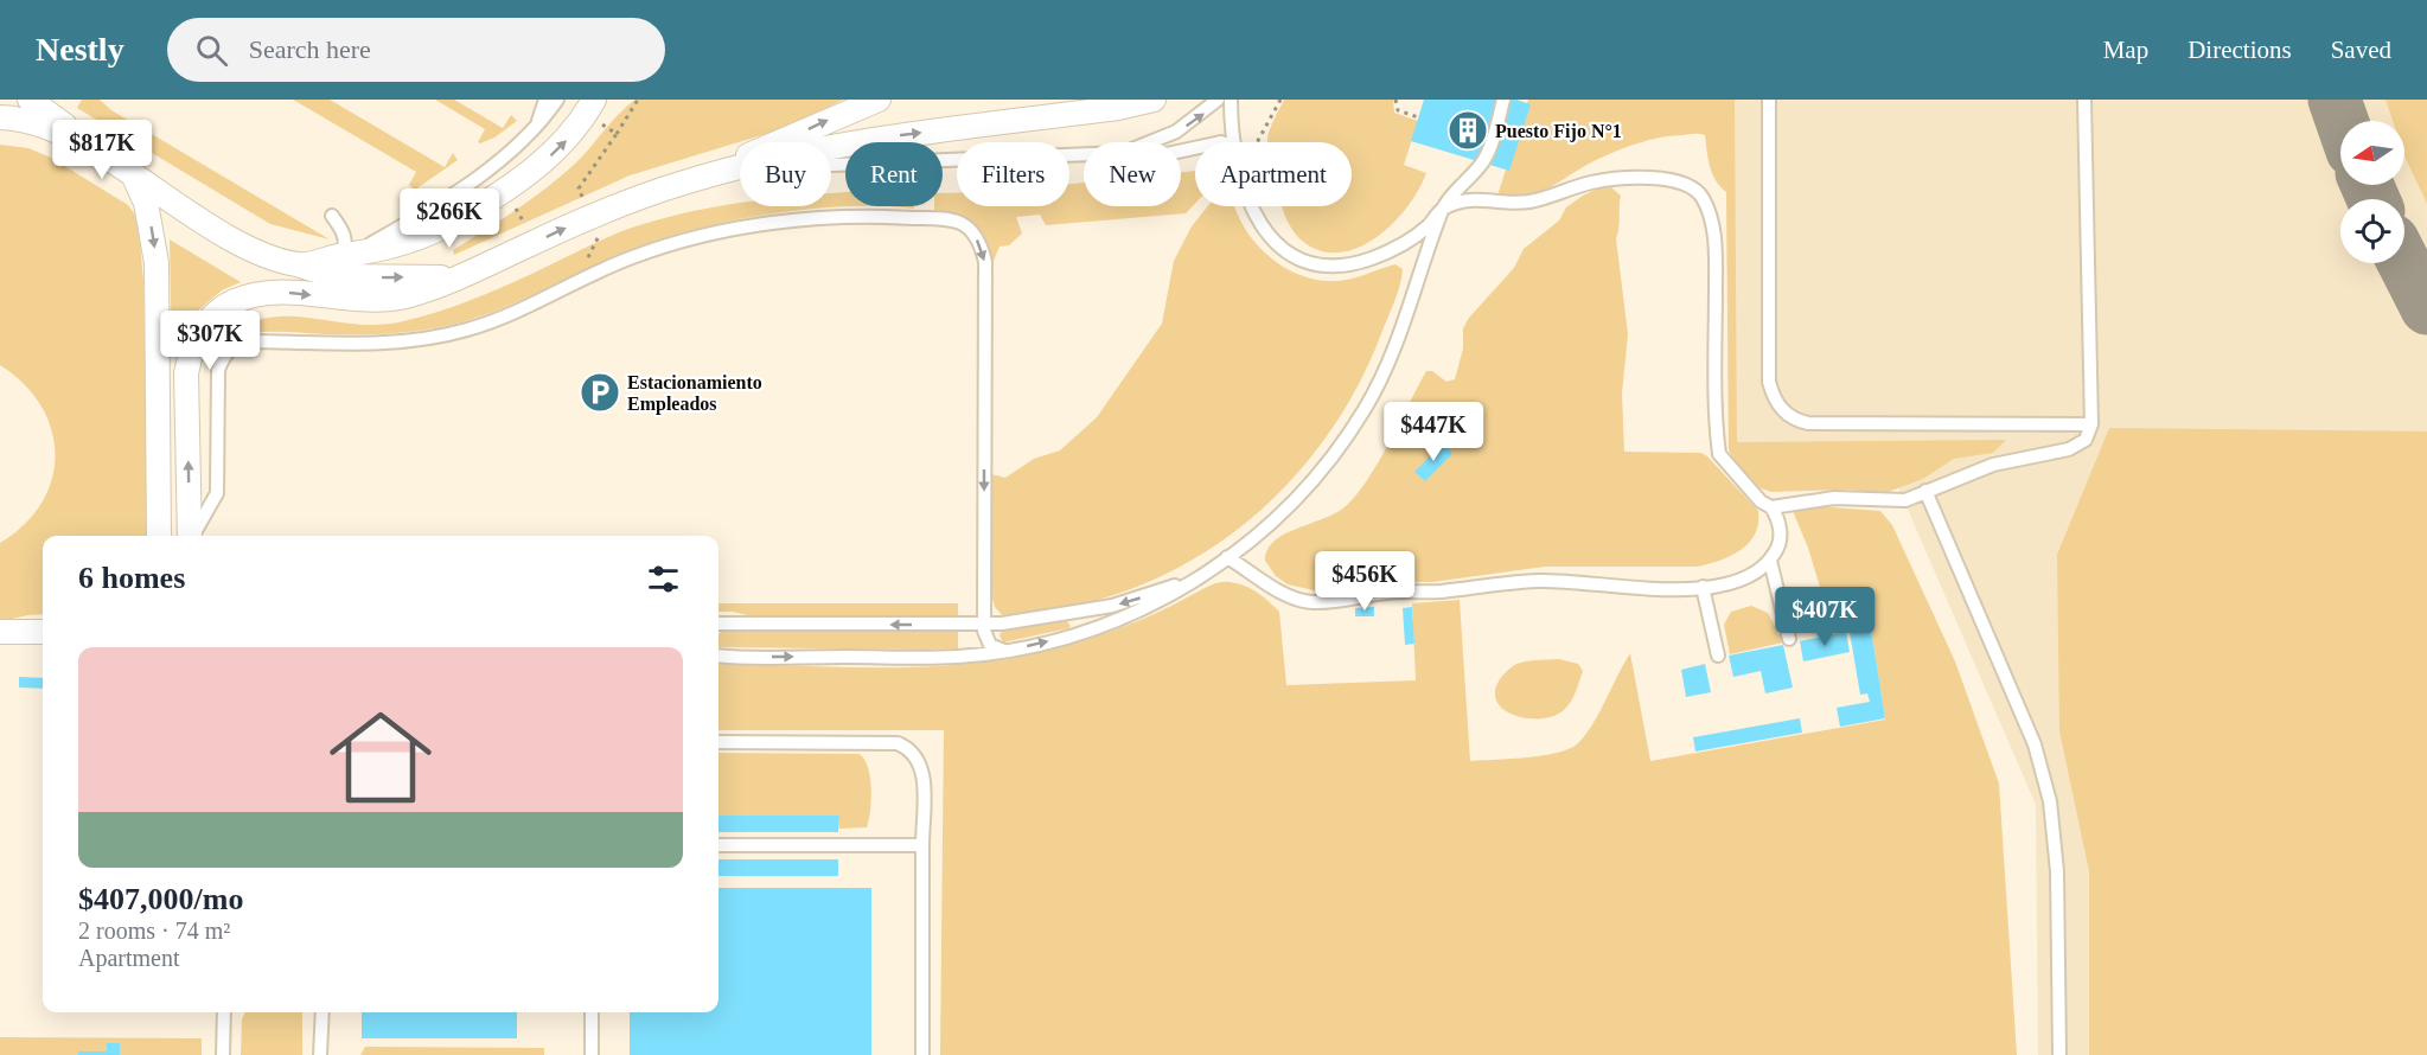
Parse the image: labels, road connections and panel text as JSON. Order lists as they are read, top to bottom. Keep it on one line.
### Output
{"places":{"building":["Puesto Fijo N°1"],"parking":["Estacionamiento Empleados"]},"north":"left","page":{"header":"Nestly","search":"Search here","nav":["Map","Directions","Saved"],"price":["$817K","$266K","$307K","$447K","$456K","$407K"],"chip":["Buy","Rent","Filters","New","Apartment"],"heading":"6 homes","list":[{"name":"$407,000/mo","note":"2 rooms · 74 m² · Apartment"}]}}
